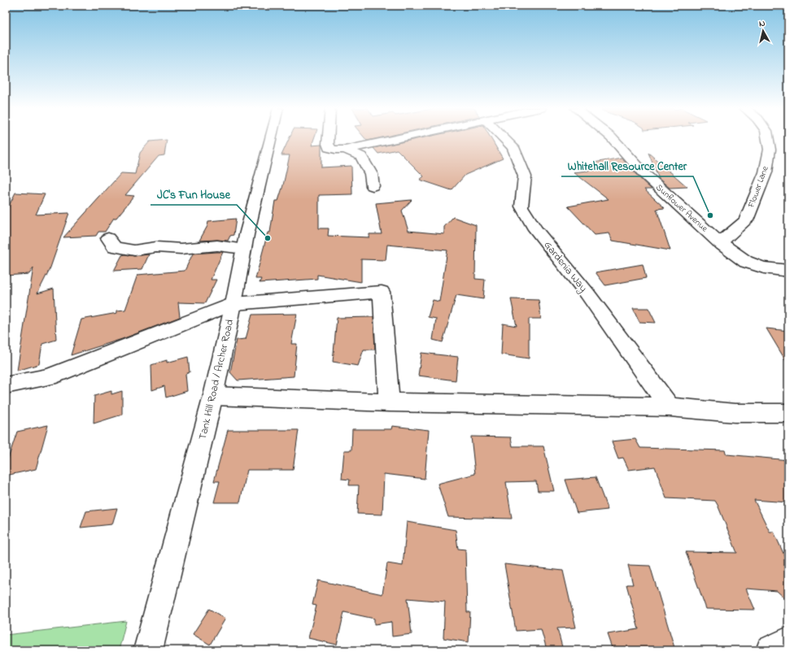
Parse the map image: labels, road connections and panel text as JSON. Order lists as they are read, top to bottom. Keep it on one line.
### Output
{"streets":{"street":["Flower Lane","Sunflower Avenue","Gardenia Way","Tank Hill Road / Archer Road"]},"crossings":[["Flower Lane","Sunflower Avenue"]],"places":["Whitehall Resource Center","JC's Fun House"],"north":"top"}
